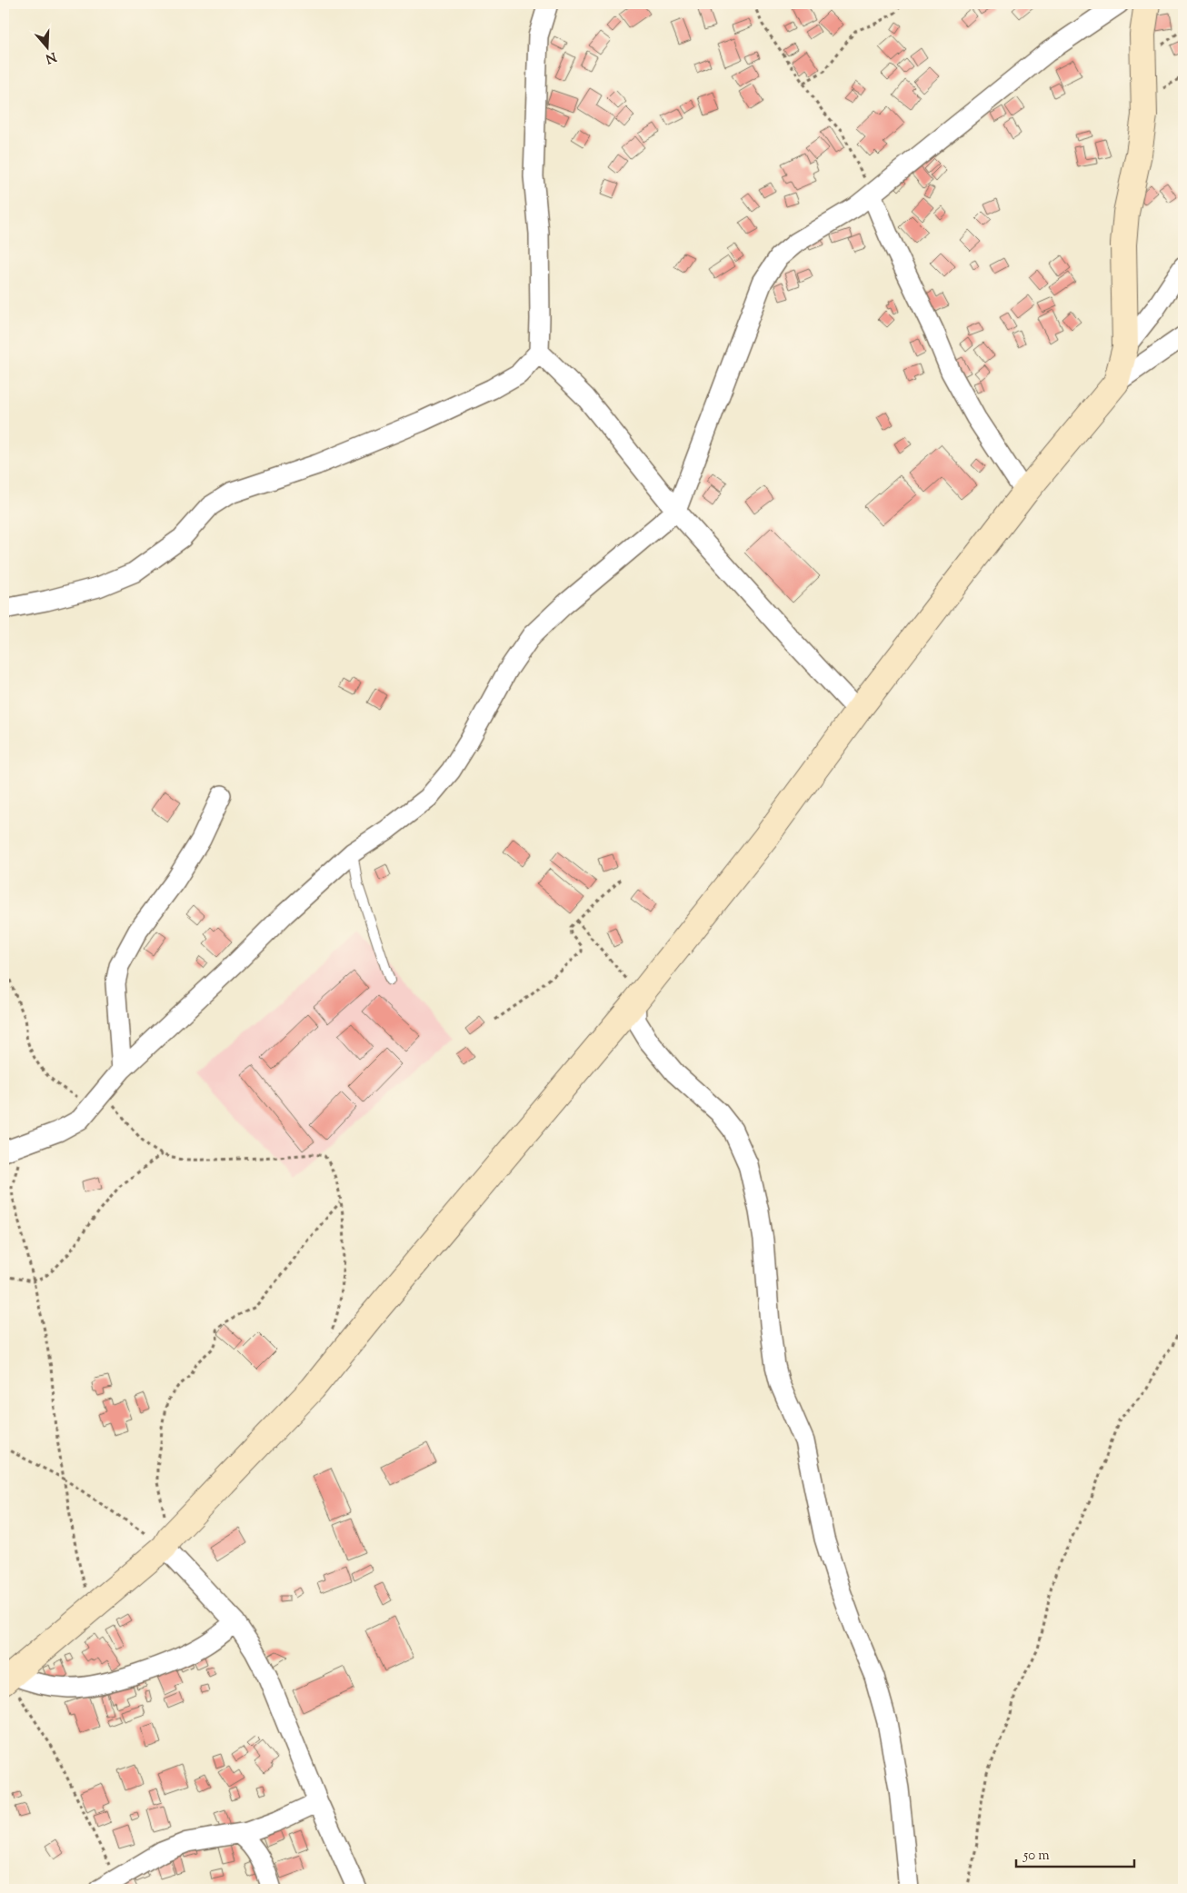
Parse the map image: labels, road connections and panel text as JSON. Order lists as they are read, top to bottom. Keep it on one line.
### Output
{"scale_bar":"50 m","north":"bottom"}
